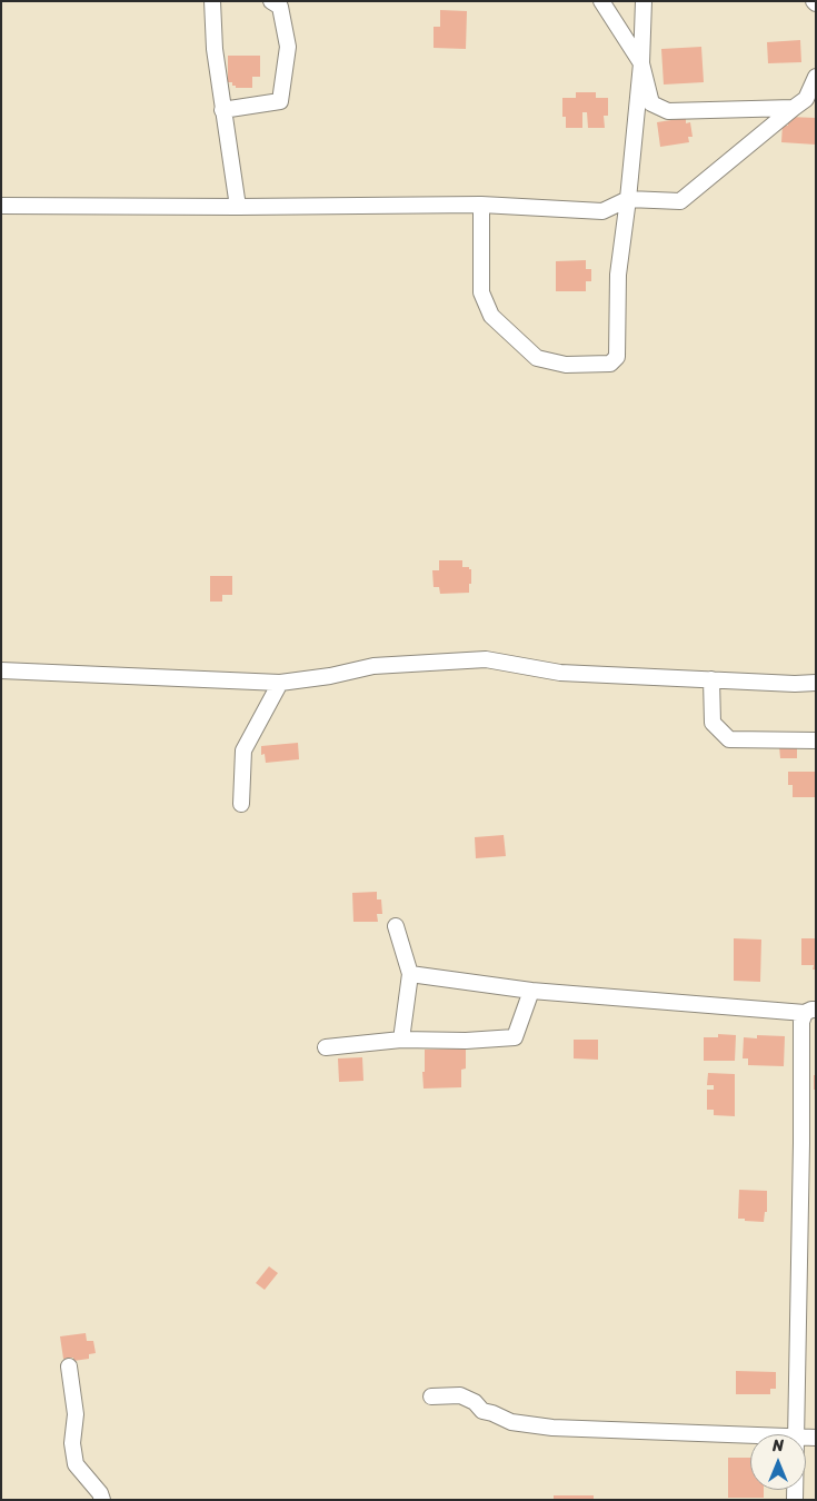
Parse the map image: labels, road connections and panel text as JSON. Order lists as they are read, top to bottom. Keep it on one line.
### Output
{"north":"top"}
